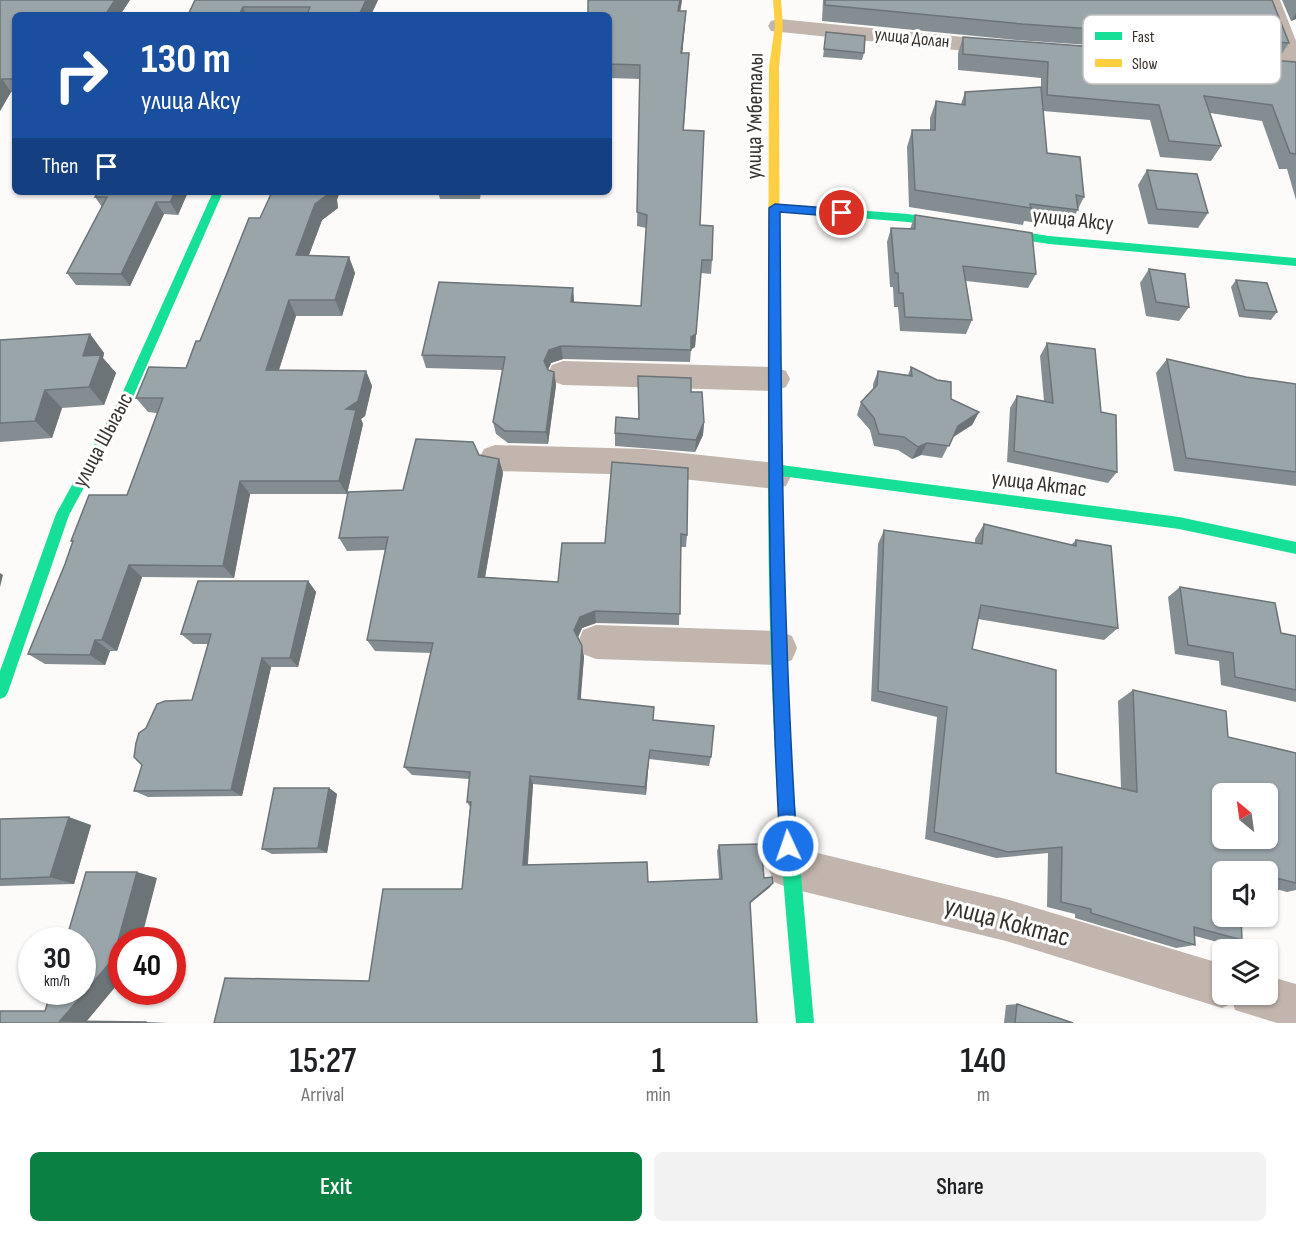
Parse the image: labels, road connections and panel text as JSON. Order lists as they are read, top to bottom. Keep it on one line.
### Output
{"streets":{"street":["улица Долан","улица Умбеталы","улица Аксу","улица Шыгыс","улица Актас","улица Коктас"]},"crossings":[["улица Долан","улица Умбеталы"],["улица Умбеталы","улица Аксу"],["улица Умбеталы","улица Актас"],["улица Умбеталы","улица Коктас"]],"legend":["Fast","Slow"],"north":"top left","page":{"turn":["130 m","улица Аксу"],"then":"Then","speed":"30 km/h","limit":"40","eta":["15:27","Arrival","1","min","140","m"],"buttons":["Exit","Share"]}}
